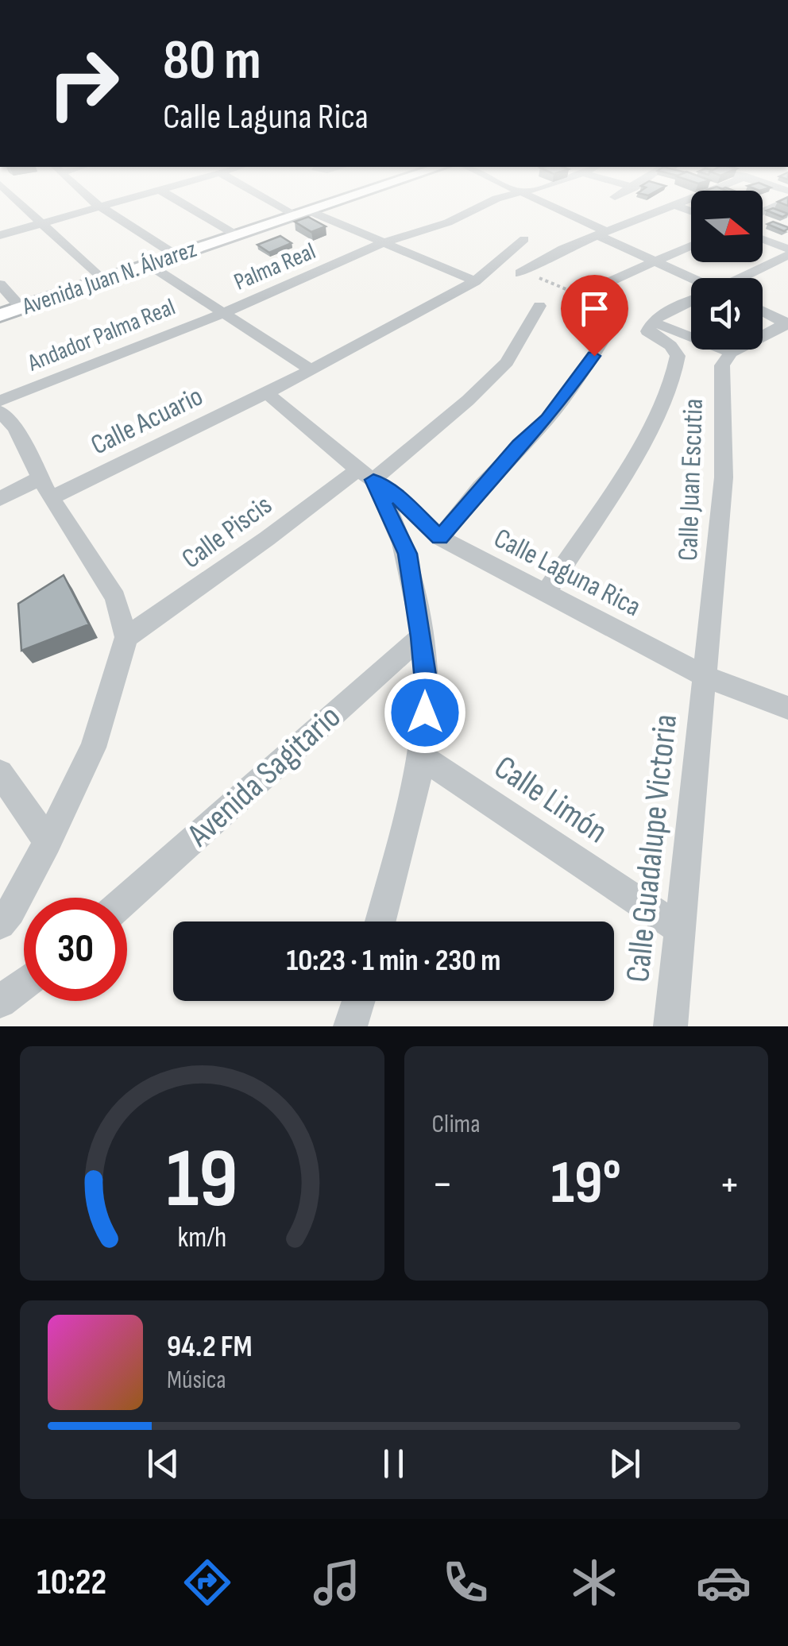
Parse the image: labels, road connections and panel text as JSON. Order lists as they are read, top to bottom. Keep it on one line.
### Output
{"streets":{"main road":["Avenida Juan N. Álvarez"],"street":["Palma Real","Andador Palma Real","Calle Acuario","Calle Juan Escutia","Calle Piscis","Calle Laguna Rica","Avenida Sagitario","Calle Limón","Calle Guadalupe Victoria"]},"crossings":[["Palma Real","Andador Palma Real"],["Calle Acuario","Calle Laguna Rica"],["Calle Juan Escutia","Calle Laguna Rica"],["Calle Juan Escutia","Calle Guadalupe Victoria"],["Calle Piscis","Calle Laguna Rica"],["Calle Laguna Rica","Calle Guadalupe Victoria"],["Calle Limón","Calle Guadalupe Victoria"]],"north":"right","page":{"turn":["80 m","Calle Laguna Rica"],"limit":"30","trip":"10:23 · 1 min · 230 m","tile":"Clima","heat":["−","19°","+"],"song":["94.2 FM","Música"],"tabs":"10:22","gauge":["19","km/h"]}}
